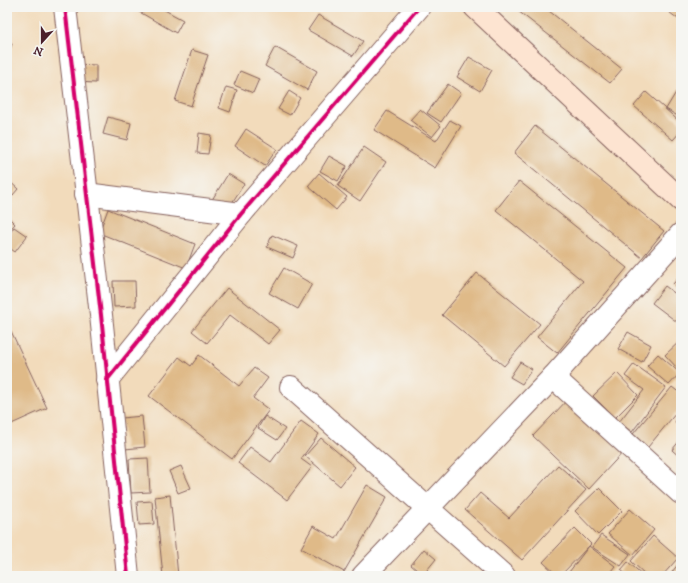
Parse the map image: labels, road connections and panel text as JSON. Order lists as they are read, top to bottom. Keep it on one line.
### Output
{"north":"bottom"}
